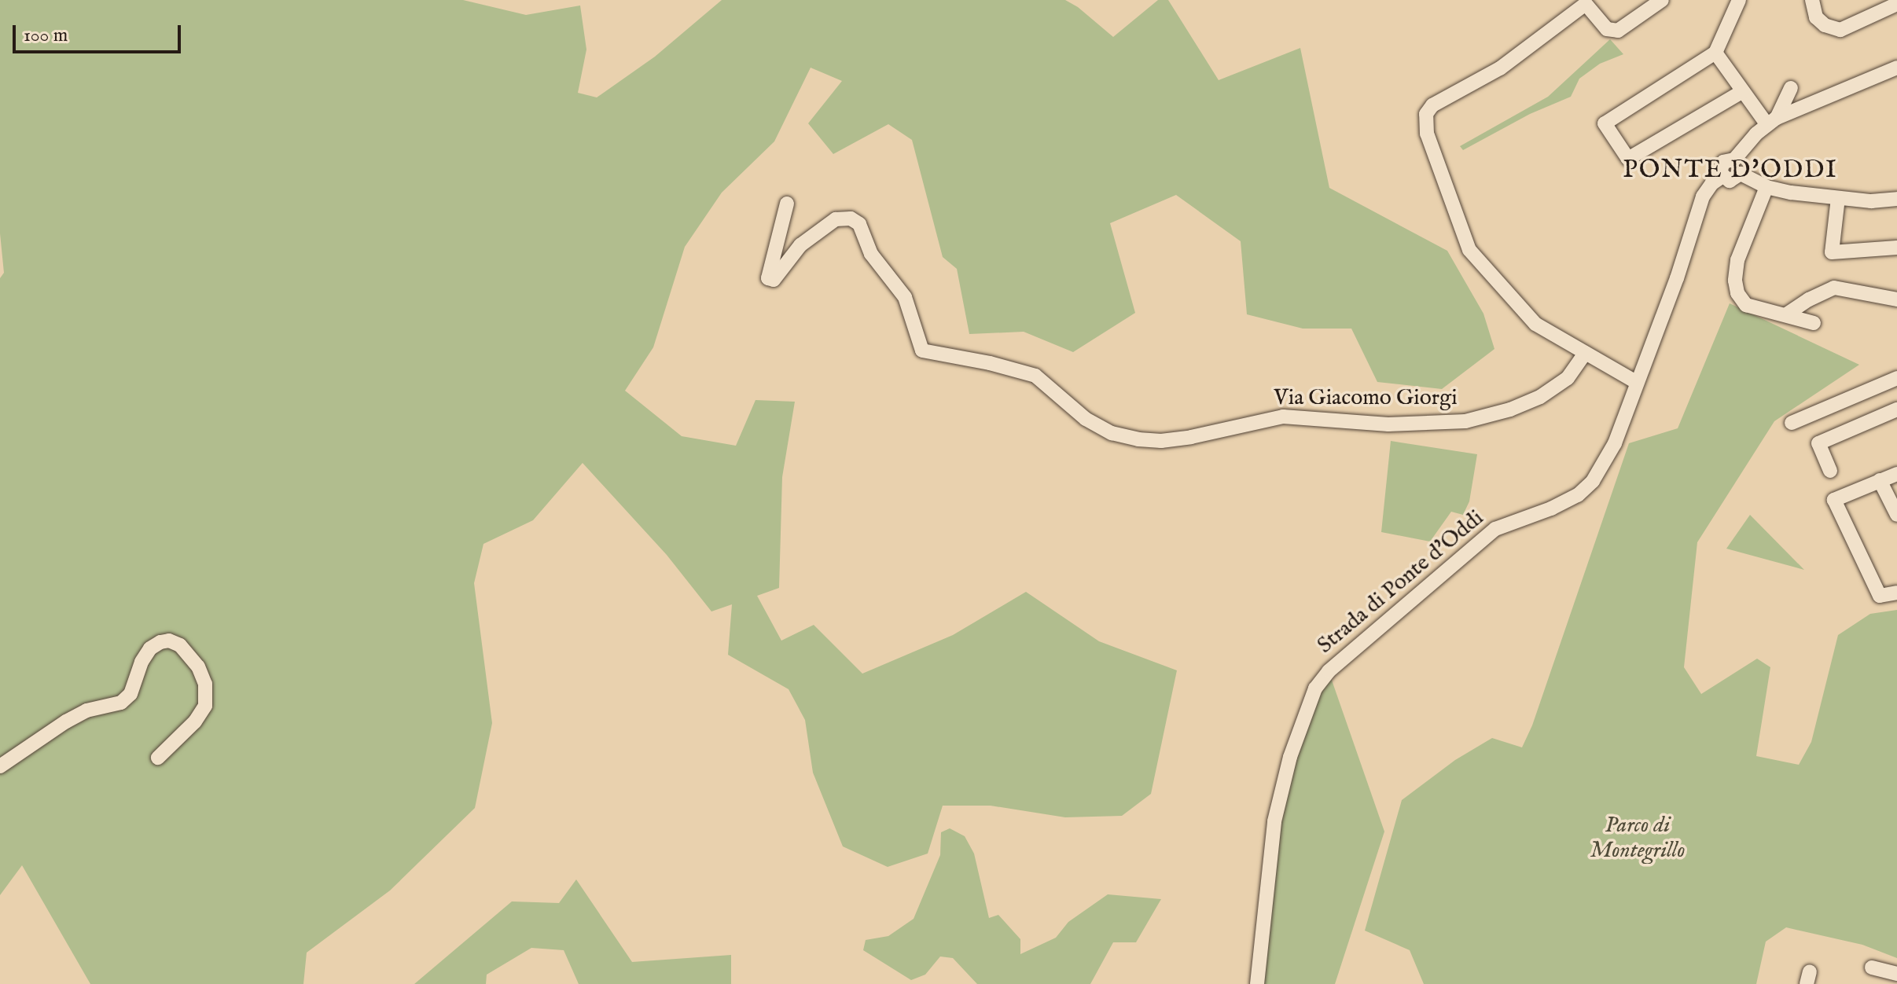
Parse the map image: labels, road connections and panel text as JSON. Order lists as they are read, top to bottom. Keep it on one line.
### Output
{"streets":{"street":["Via Giacomo Giorgi","Strada di Ponte d'Oddi"]},"districts":["PONTE D'ODDI"],"parks":["Parco di Montegrillo"],"scale_bar":"100 m"}
